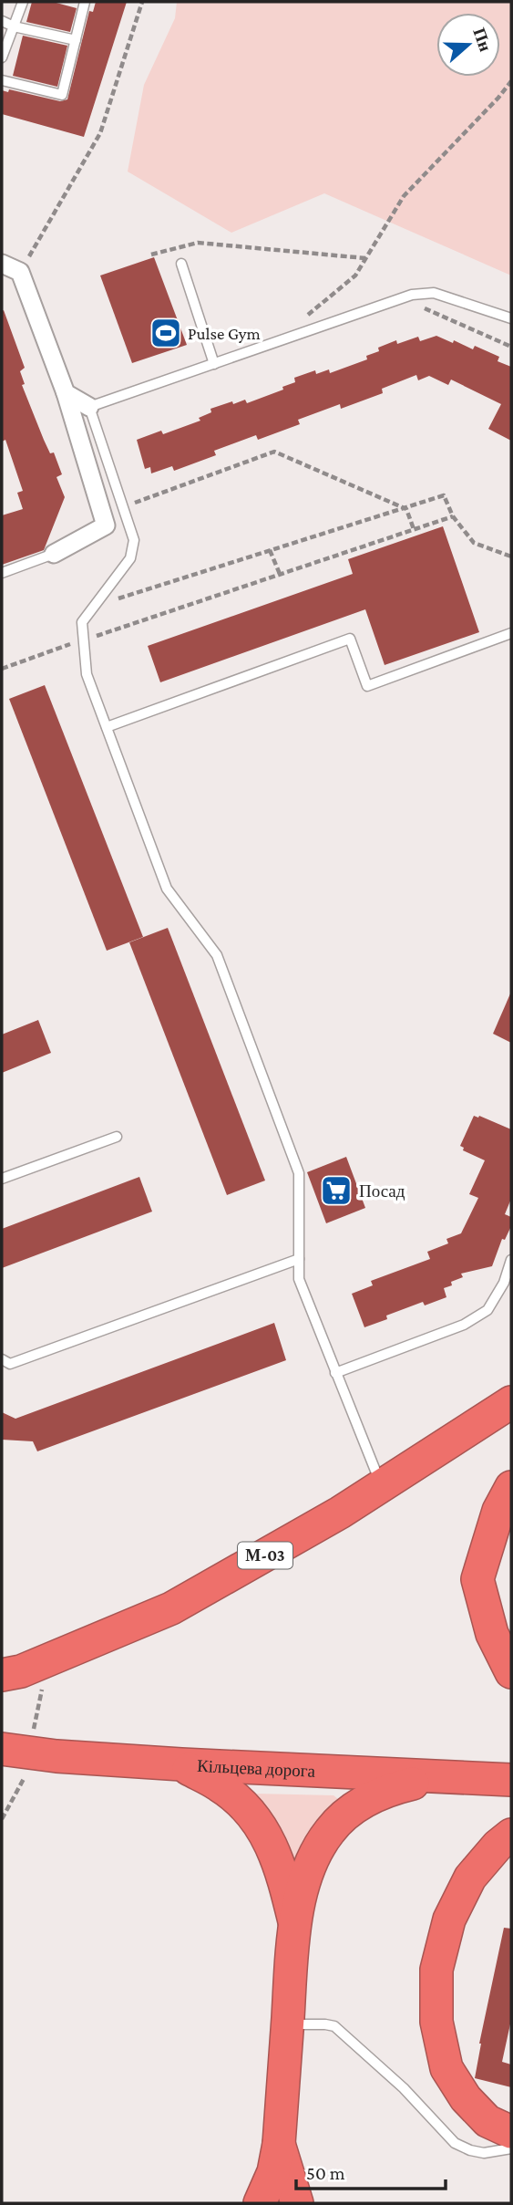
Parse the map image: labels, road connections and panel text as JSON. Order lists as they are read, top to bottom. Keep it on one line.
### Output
{"streets":{"highway":["М-03","Кільцева дорога"]},"places":{"sports":["Pulse Gym"],"supermarket":["Посад"]},"scale_bar":"50 m","north":"right"}
